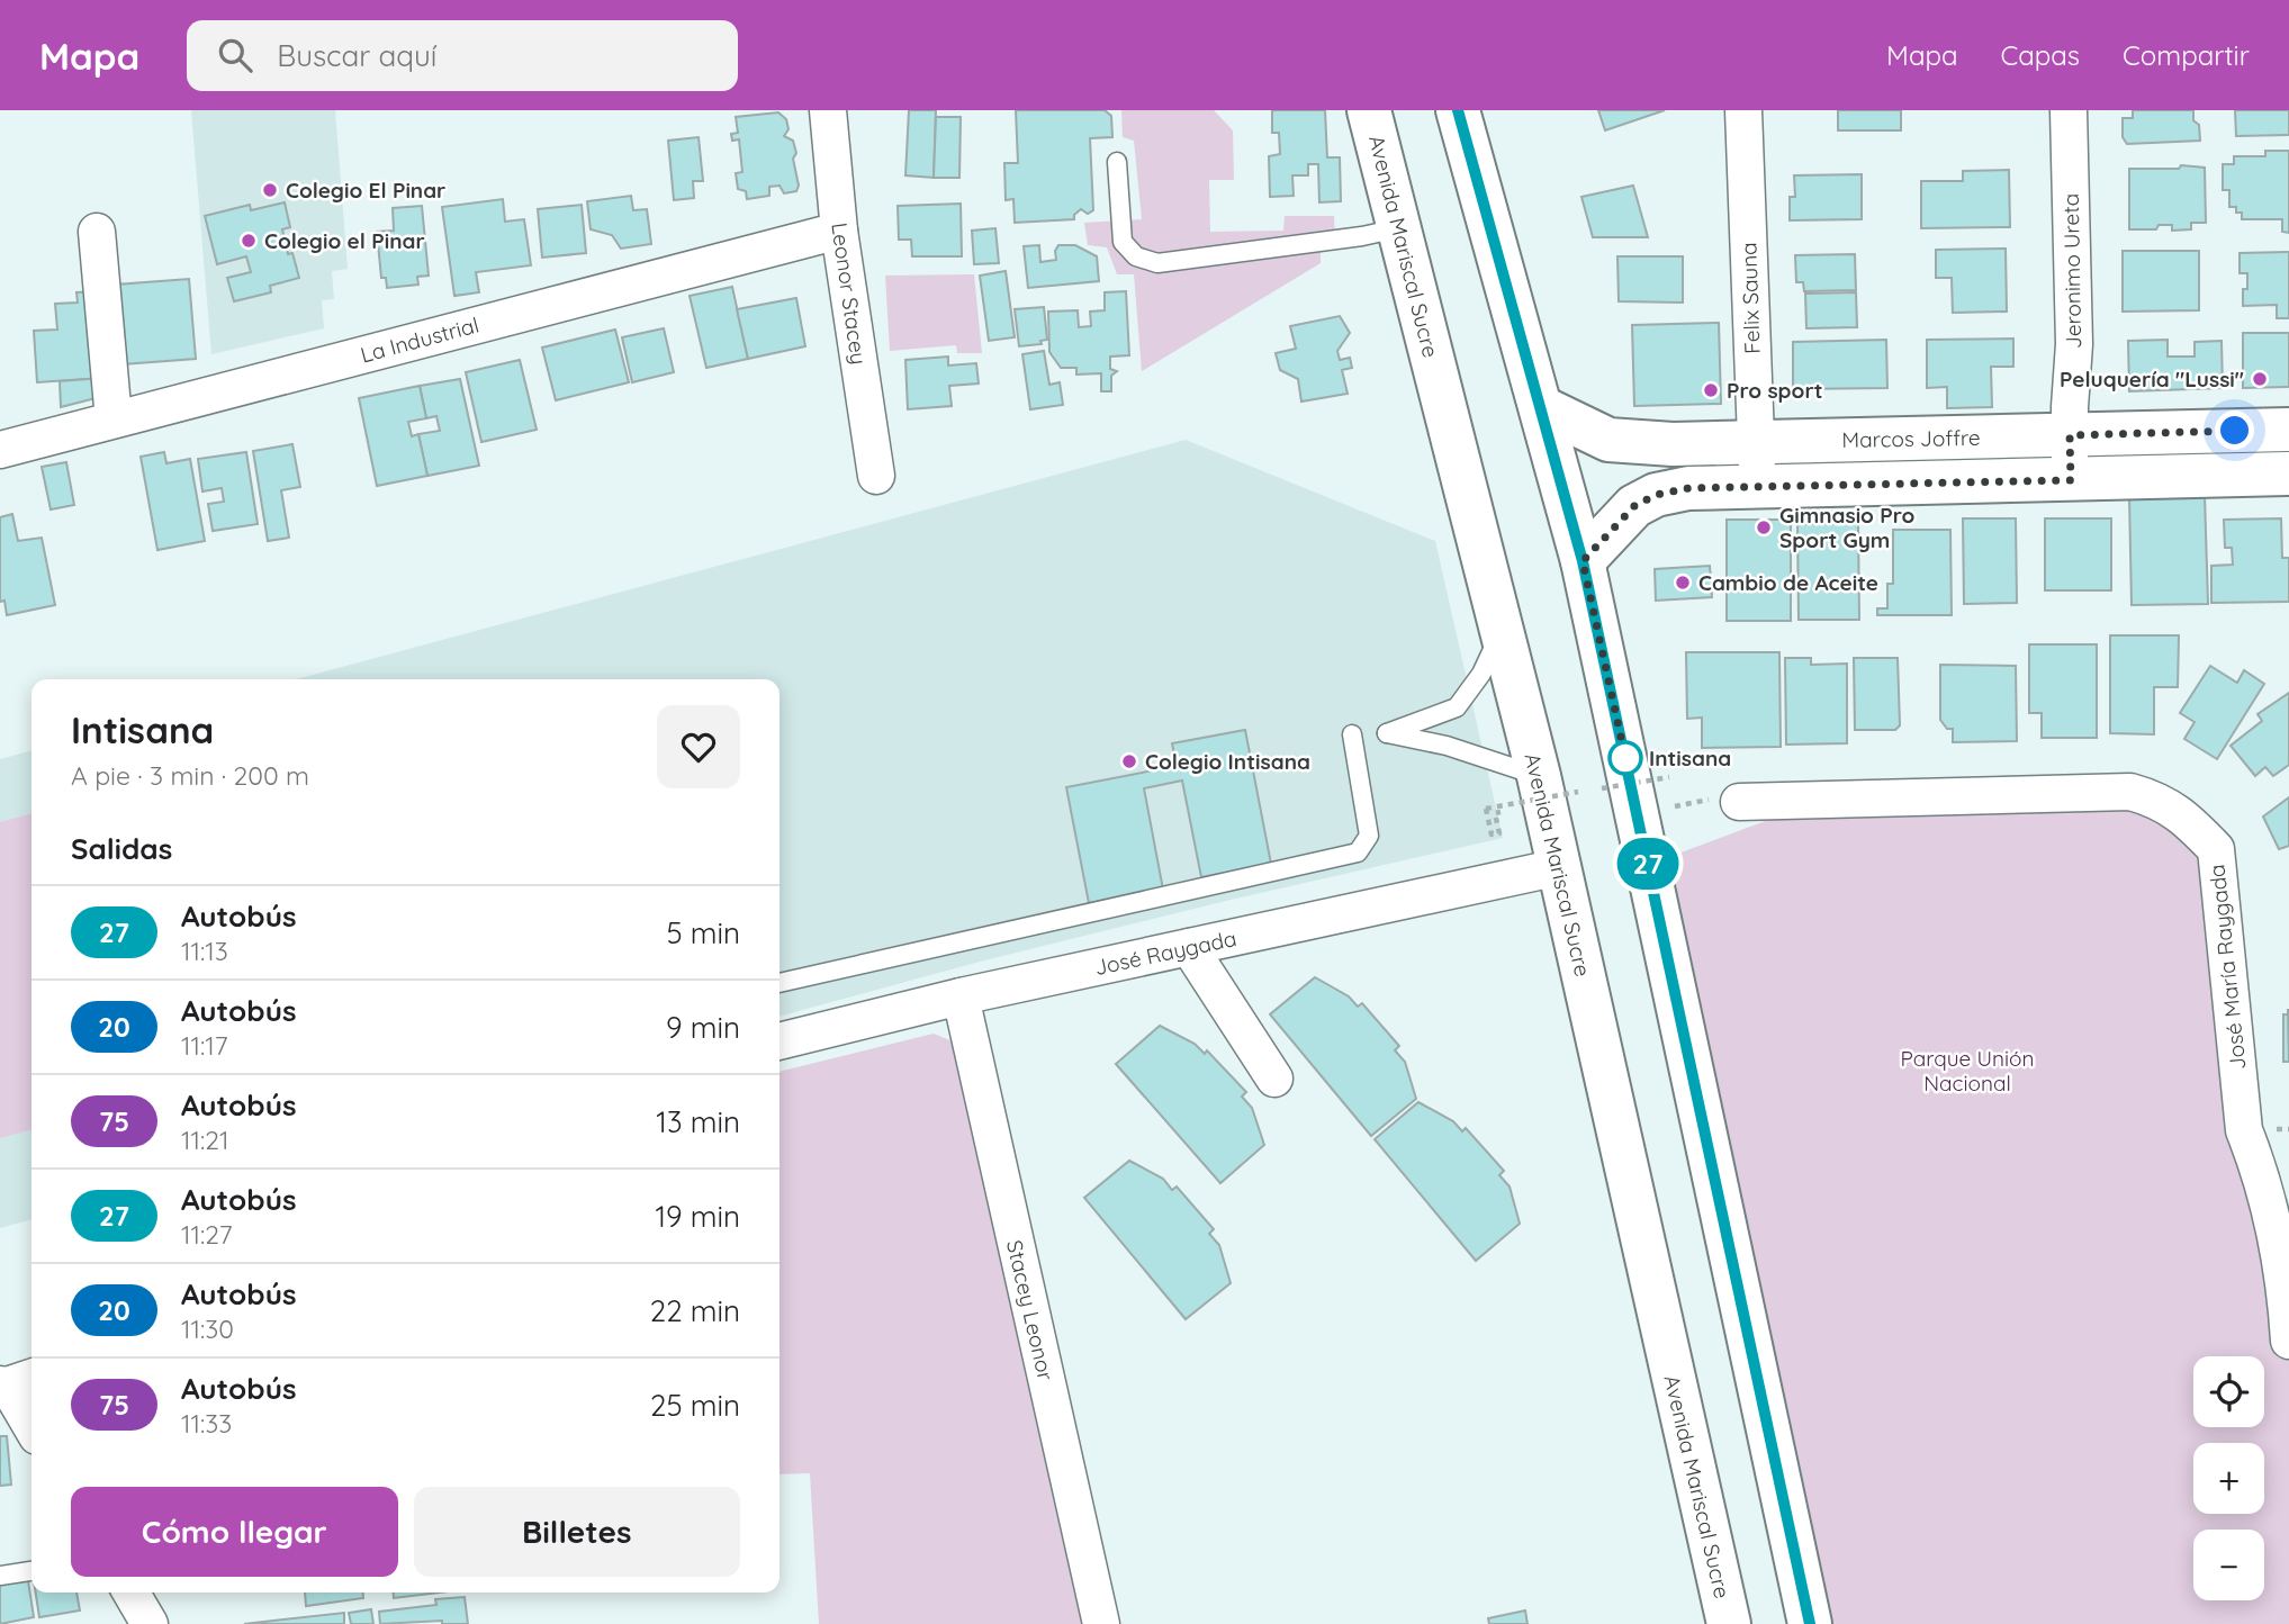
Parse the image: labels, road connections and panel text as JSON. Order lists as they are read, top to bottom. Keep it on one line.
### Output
{"streets":{"main road":["Avenida Mariscal Sucre","Marcos Joffre"],"street":["Jeronimo Ureta","Leonor Stacey","Felix Sauna","La Industrial","José Raygada","José María Raygada","Stacey Leonor"]},"crossings":[["Avenida Mariscal Sucre","José Raygada"],["Jeronimo Ureta","Marcos Joffre"],["Leonor Stacey","La Industrial"],["Felix Sauna","Marcos Joffre"],["José Raygada","Stacey Leonor"]],"parks":["Parque Unión Nacional"],"places":["Colegio El Pinar","Colegio el Pinar","Peluquería \"Lussi\"","Pro sport","Gimnasio Pro Sport Gym","Cambio de Aceite","Intisana","Colegio Intisana"],"lines":["bus line 27"],"page":{"header":"Mapa","search":"Buscar aquí","nav":["Mapa","Capas","Compartir"],"on_map":"27","heading":[["Intisana","A pie · 3 min · 200 m"],"Salidas"],"list":[{"mark":"27","name":"Autobús","note":"11:13","value":"5 min"},{"mark":"20","name":"Autobús","note":"11:17","value":"9 min"},{"mark":"75","name":"Autobús","note":"11:21","value":"13 min"},{"mark":"27","name":"Autobús","note":"11:27","value":"19 min"},{"mark":"20","name":"Autobús","note":"11:30","value":"22 min"},{"mark":"75","name":"Autobús","note":"11:33","value":"25 min"}],"map_buttons":["+","−"],"buttons":["Cómo llegar","Billetes"]}}
